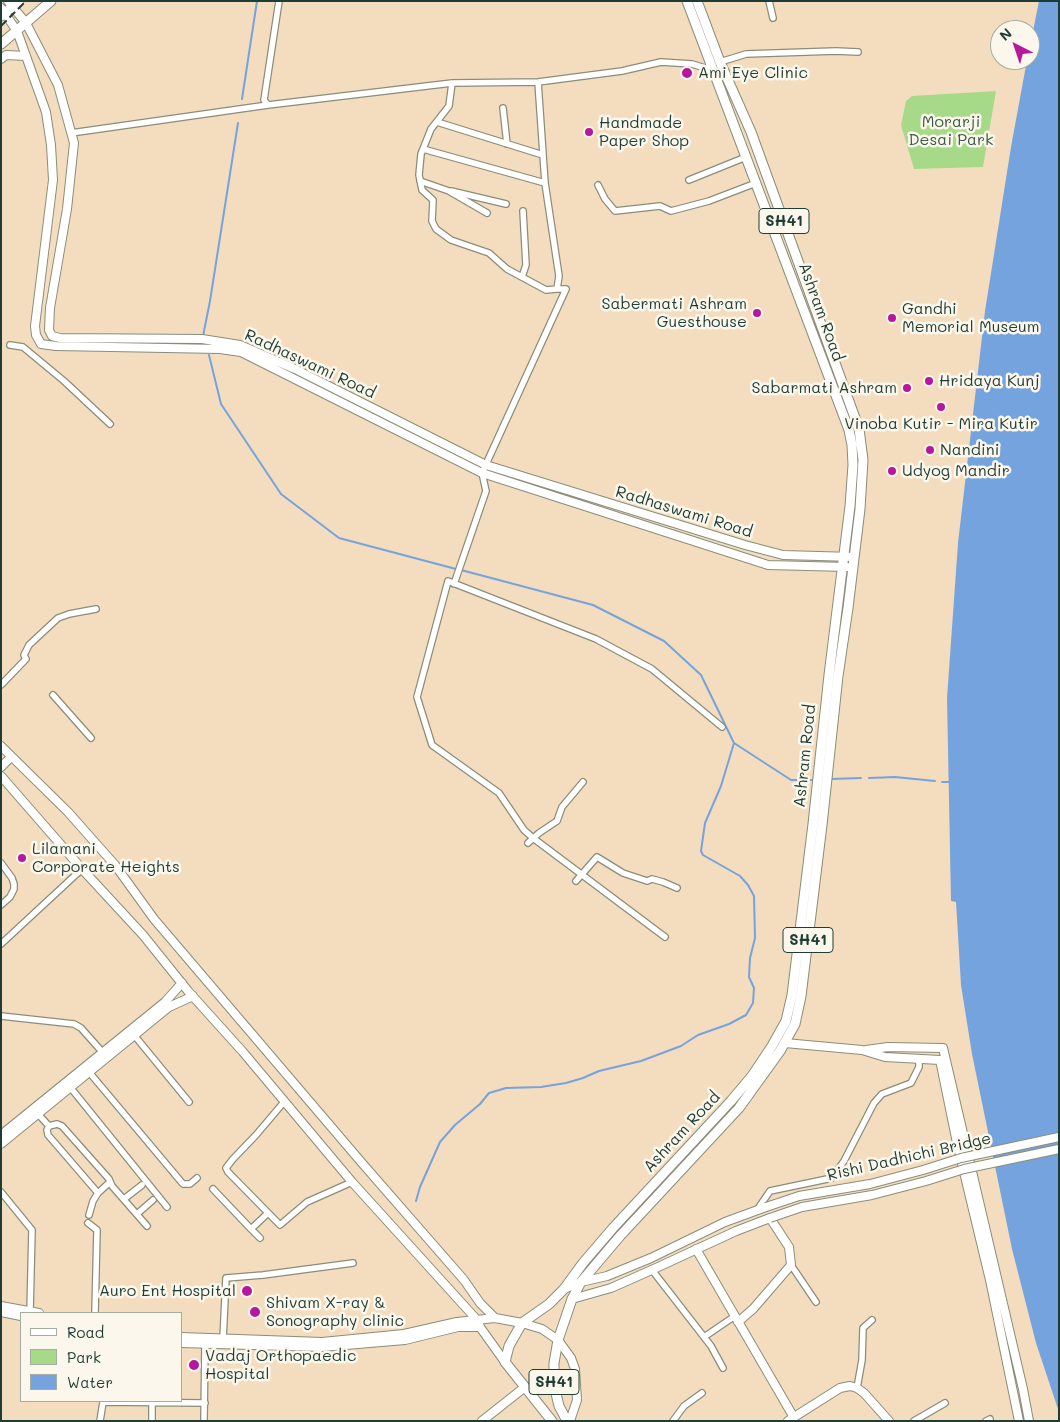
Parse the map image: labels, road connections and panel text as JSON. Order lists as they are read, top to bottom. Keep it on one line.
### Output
{"streets":{"main road":["SH41","Ashram Road"],"street":["Radhaswami Road","Rishi Dadhichi Bridge"]},"crossings":[["Ashram Road","Radhaswami Road"],["Ashram Road","Rishi Dadhichi Bridge"]],"parks":["Morarji Desai Park"],"places":["Ami Eye Clinic","Handmade Paper Shop","Sabermati Ashram Guesthouse","Gandhi Memorial Museum","Hridaya Kunj","Sabarmati Ashram","Vinoba Kutir - Mira Kutir","Nandini","Udyog Mandir","Lilamani Corporate Heights","Auro Ent Hospital","Shivam X-ray & Sonography clinic","Vadaj Orthopaedic Hospital"],"legend":["Road","Park","Water"],"north":"top left"}
